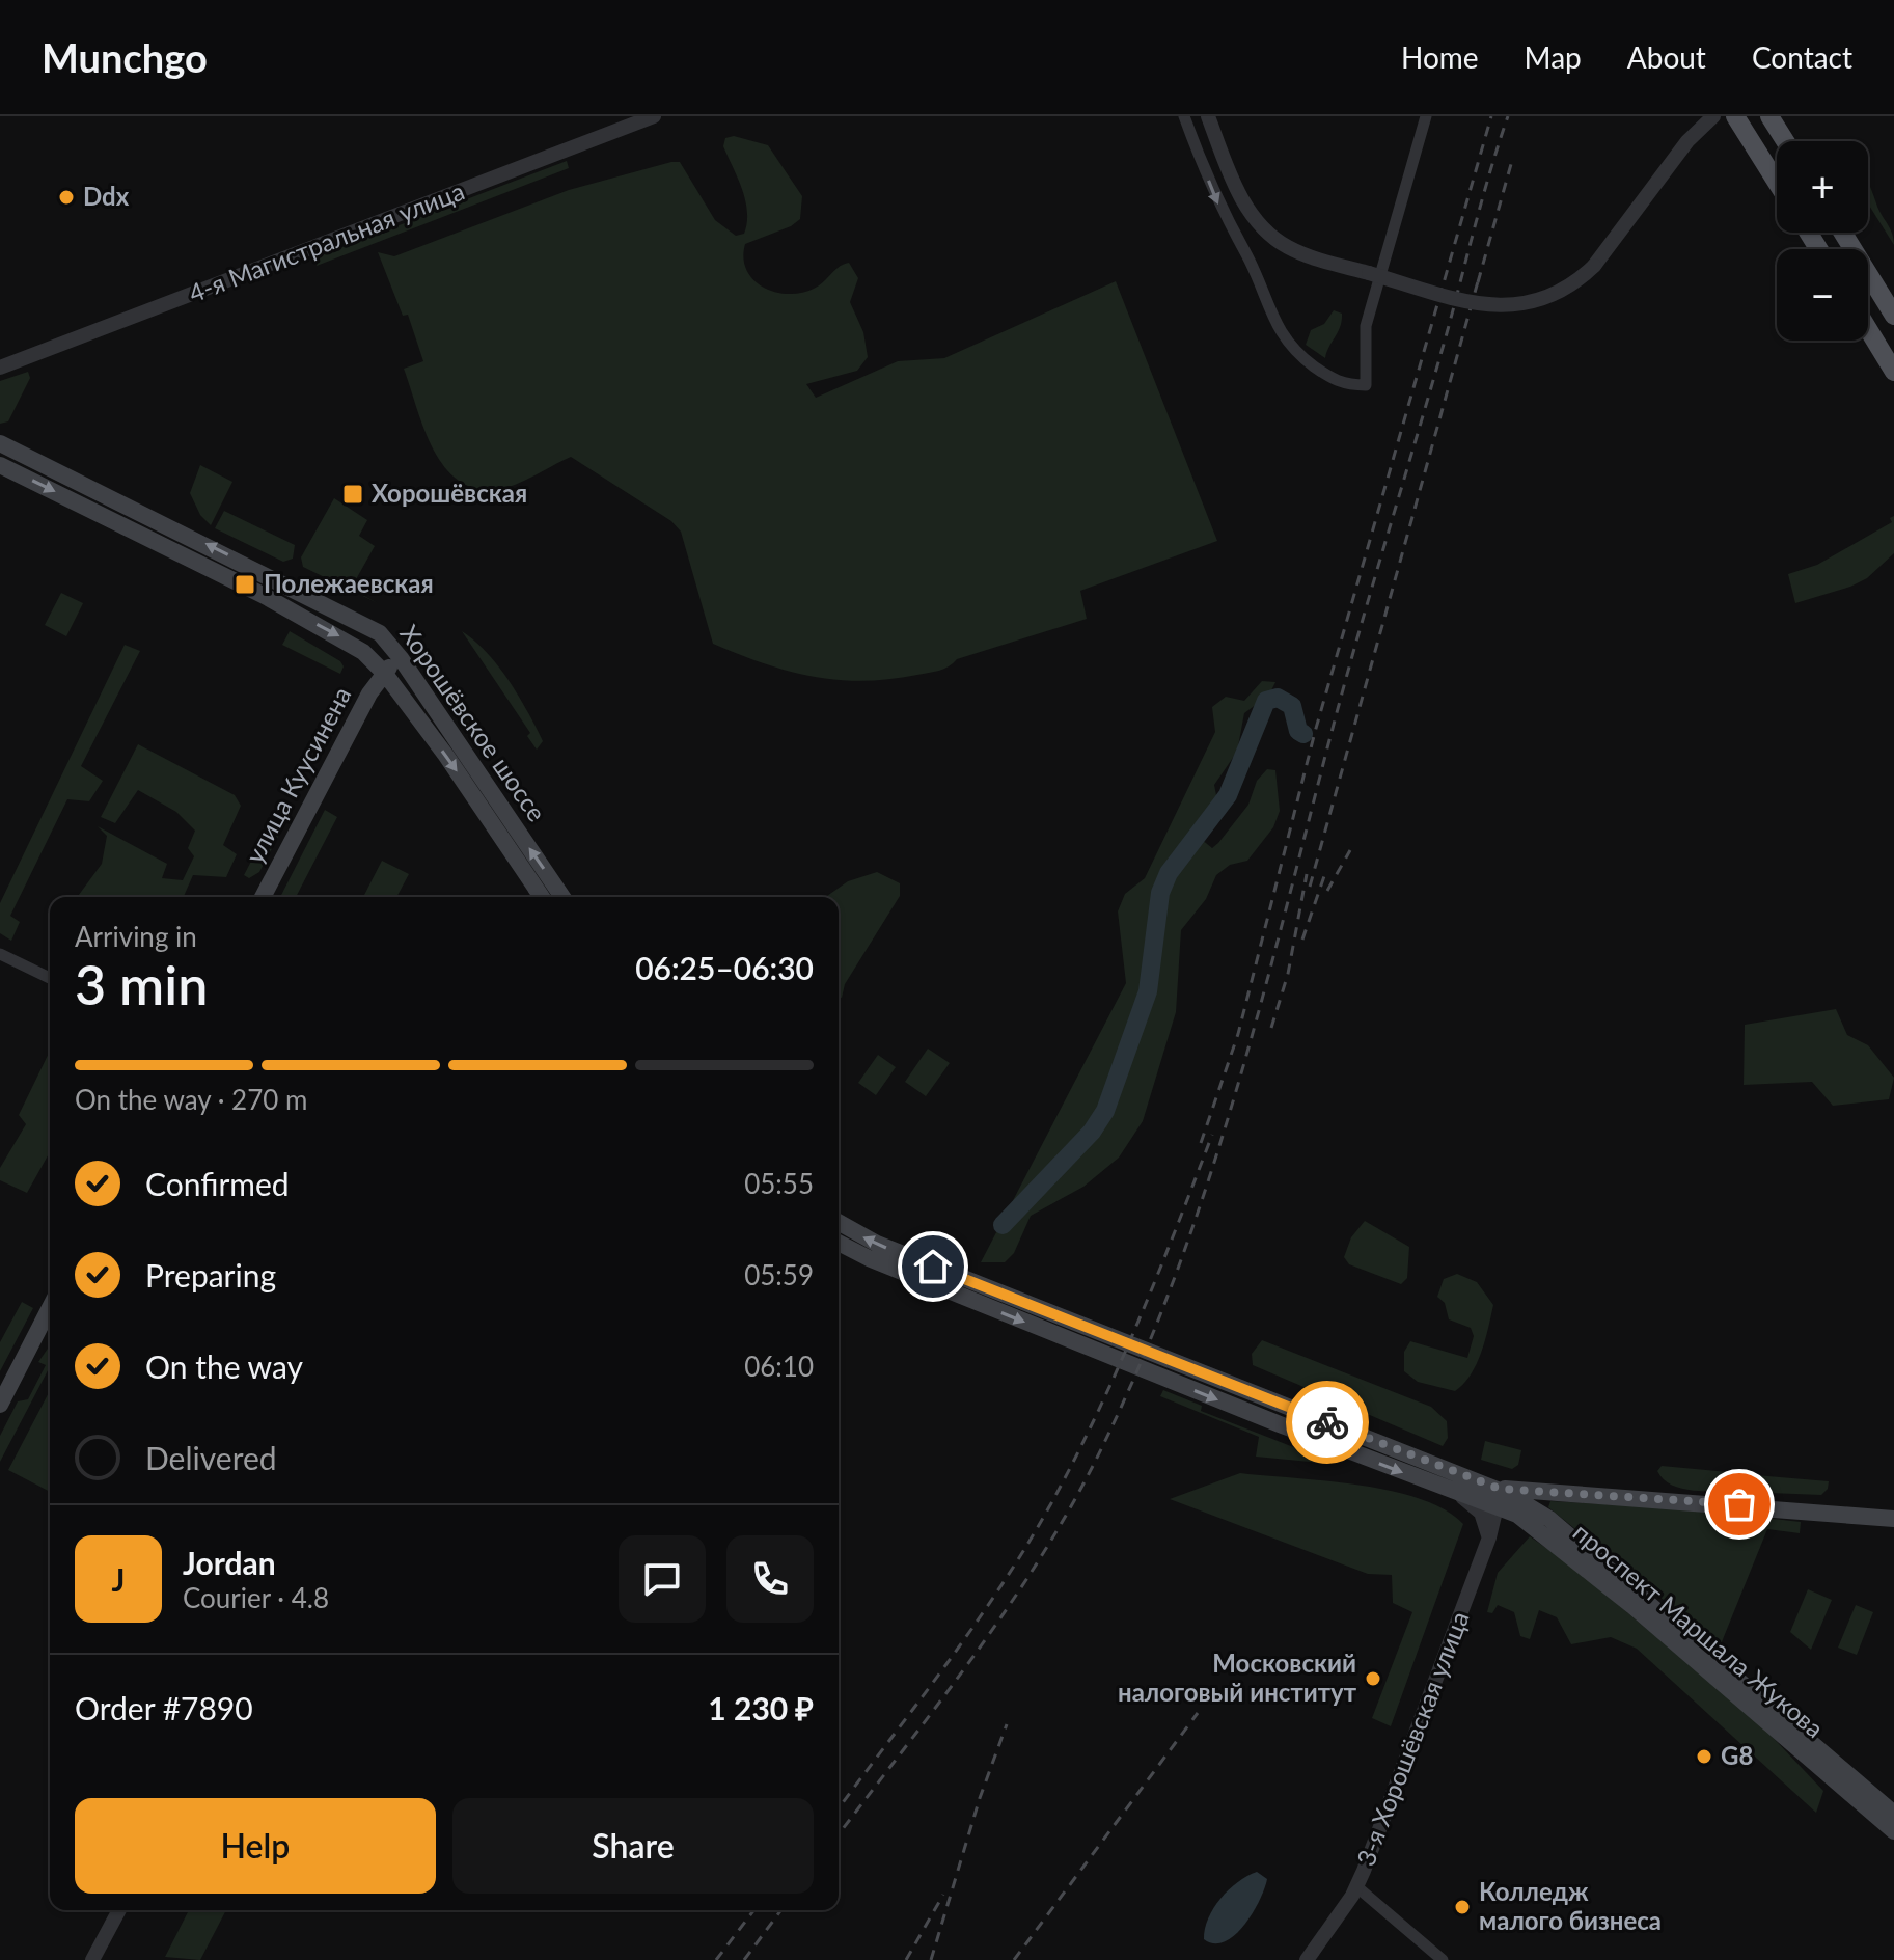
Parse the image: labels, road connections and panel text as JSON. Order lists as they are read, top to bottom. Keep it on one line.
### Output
{"streets":{"main road":["Хорошёвское шоссе","улица Куусинена","проспект Маршала Жукова"],"street":["4-я Магистральная улица","3-я Хорошёвская улица"]},"crossings":[["Хорошёвское шоссе","улица Куусинена"],["проспект Маршала Жукова","3-я Хорошёвская улица"]],"places":{"other":["Ddx","Московский налоговый институт","G8","Колледж малого бизнеса"],"transit":["Хорошёвская","Полежаевская"]},"page":{"header":"Munchgo","nav":["Home","Map","About","Contact"],"map_buttons":["+","−"],"heading":["3 min","Arriving in","06:25–06:30"],"panel":["Jordan","Courier · 4.8","Order #7890","1 230 ₽"],"bar":"On the way · 270 m","list":[["Confirmed","05:55"],["Preparing","05:59"],["On the way","06:10"],"Delivered"],"round":"J","buttons":["Help","Share"]}}
